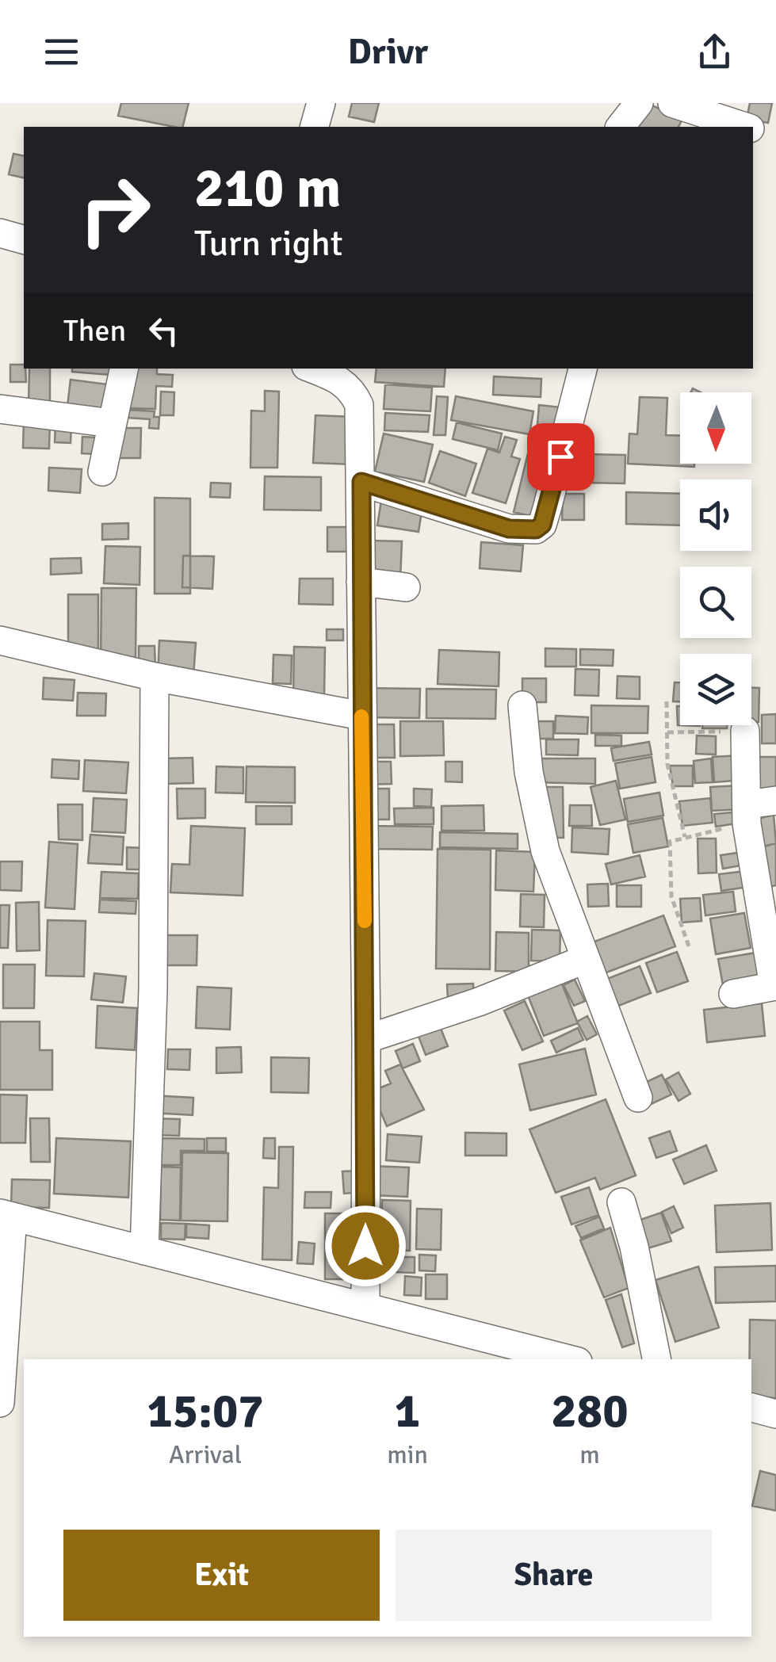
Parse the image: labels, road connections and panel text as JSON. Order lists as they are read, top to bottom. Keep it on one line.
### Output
{"north":"bottom","page":{"header":"Drivr","turn":["210 m","Turn right"],"then":"Then","eta":["15:07","Arrival","1","min","280","m"],"buttons":["Exit","Share"]}}
